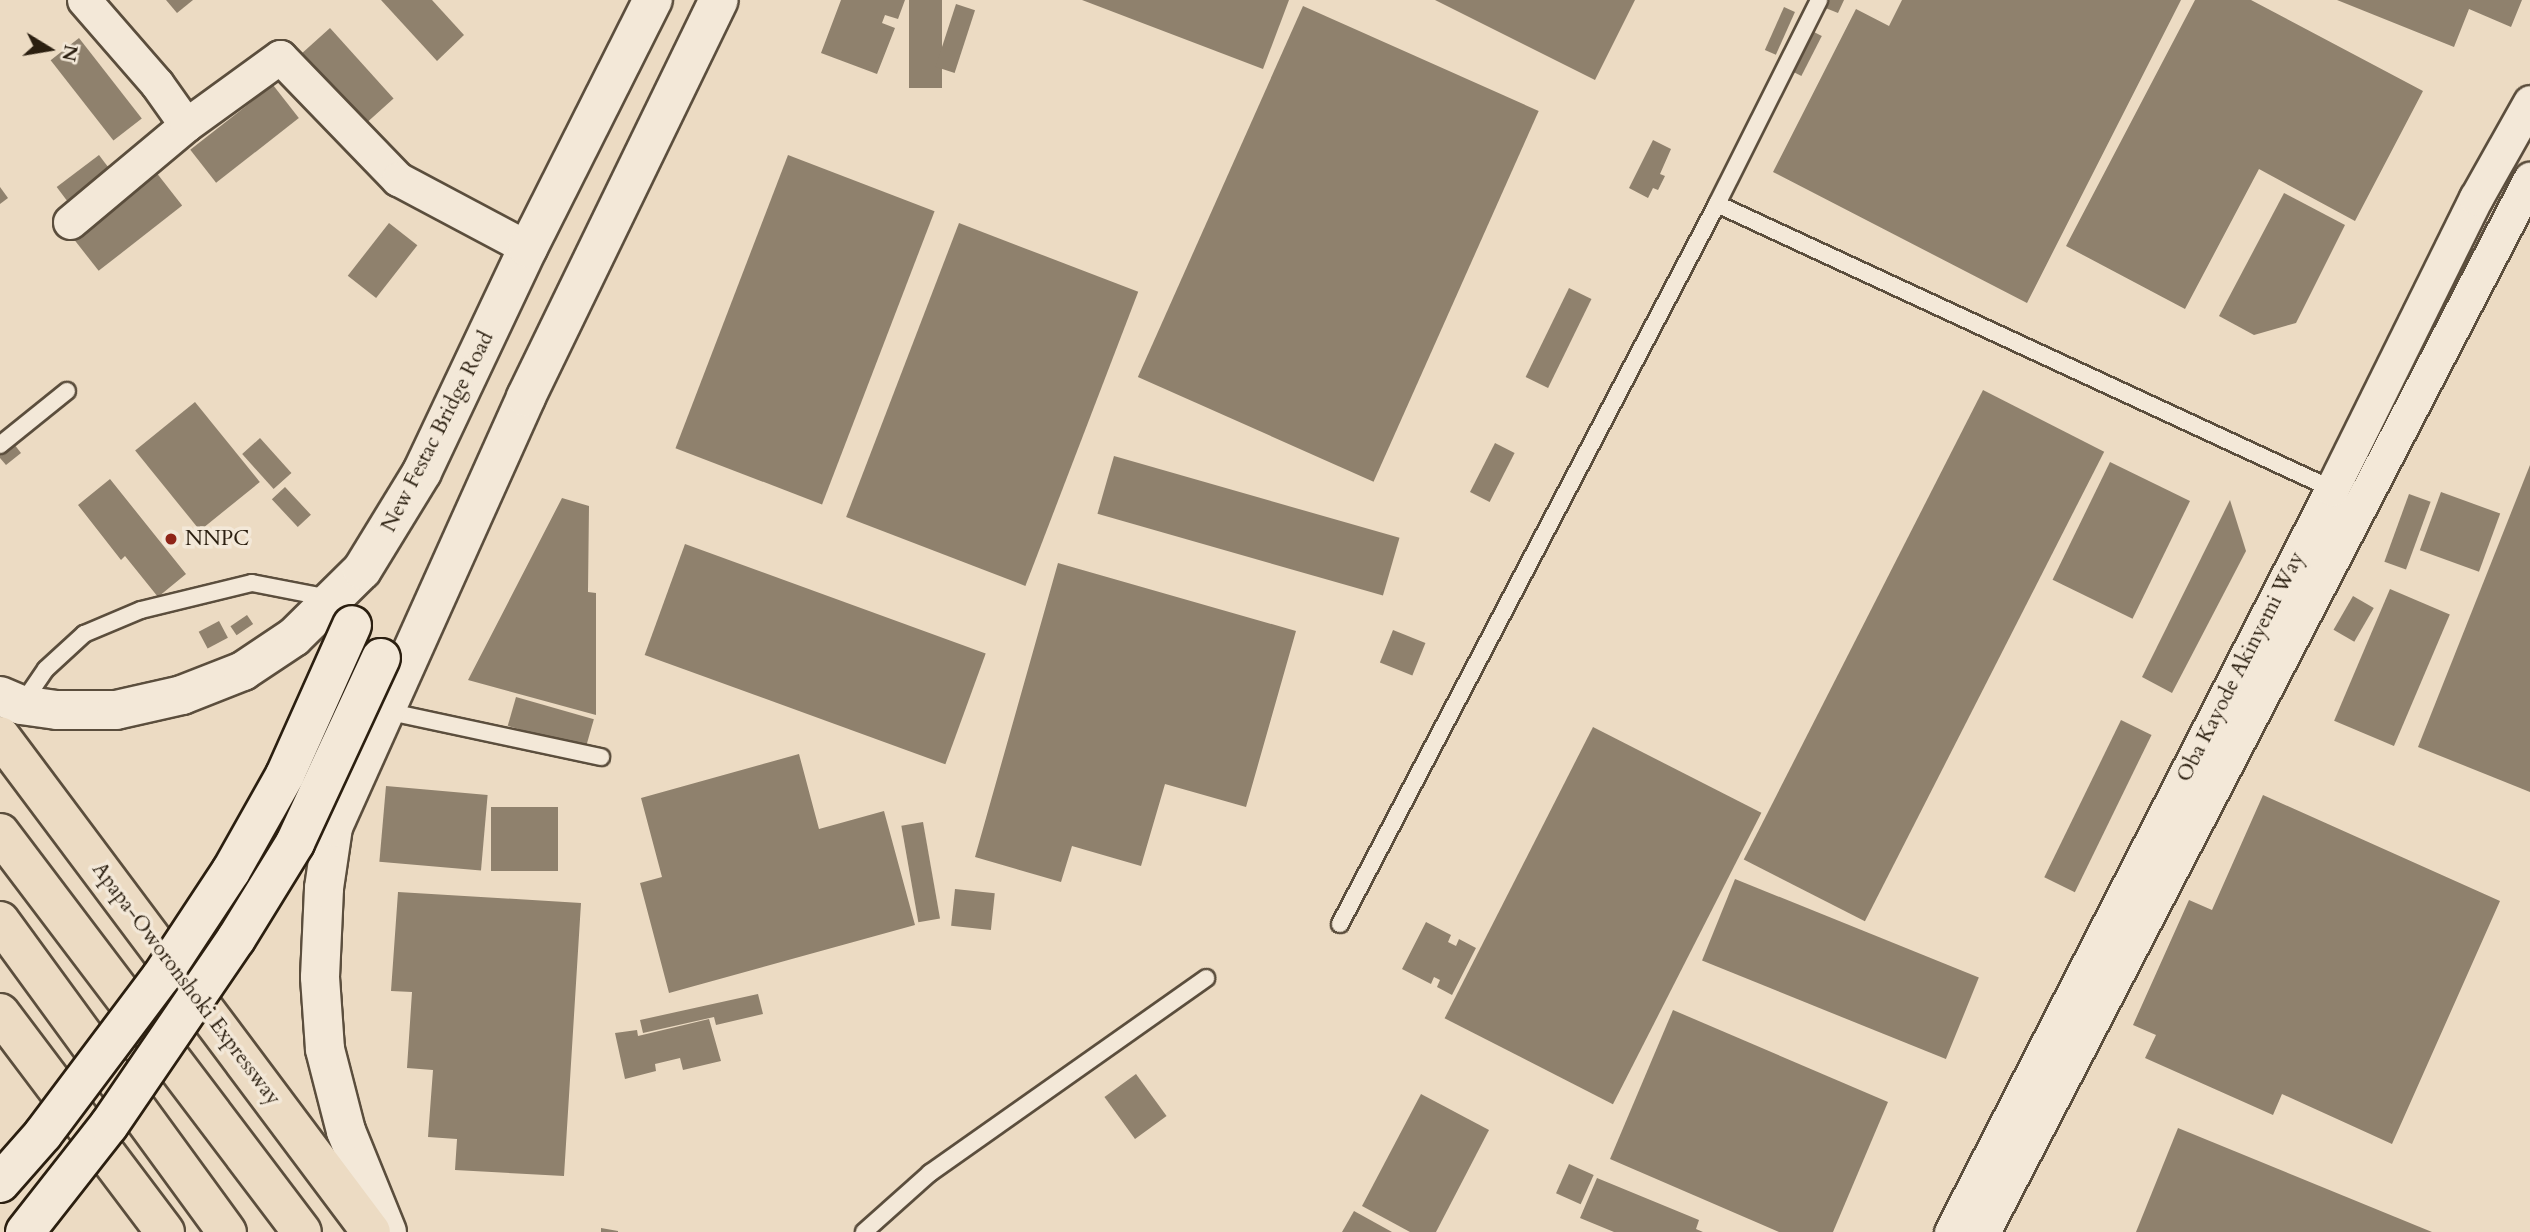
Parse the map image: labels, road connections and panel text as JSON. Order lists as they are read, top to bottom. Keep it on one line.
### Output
{"streets":{"main road":["New Festac Bridge Road","Apapa-Oworonshoki Expressway"],"street":["Oba Kayode Akinyemi Way"]},"crossings":[["New Festac Bridge Road","Apapa-Oworonshoki Expressway"]],"places":["NNPC"],"north":"right"}
